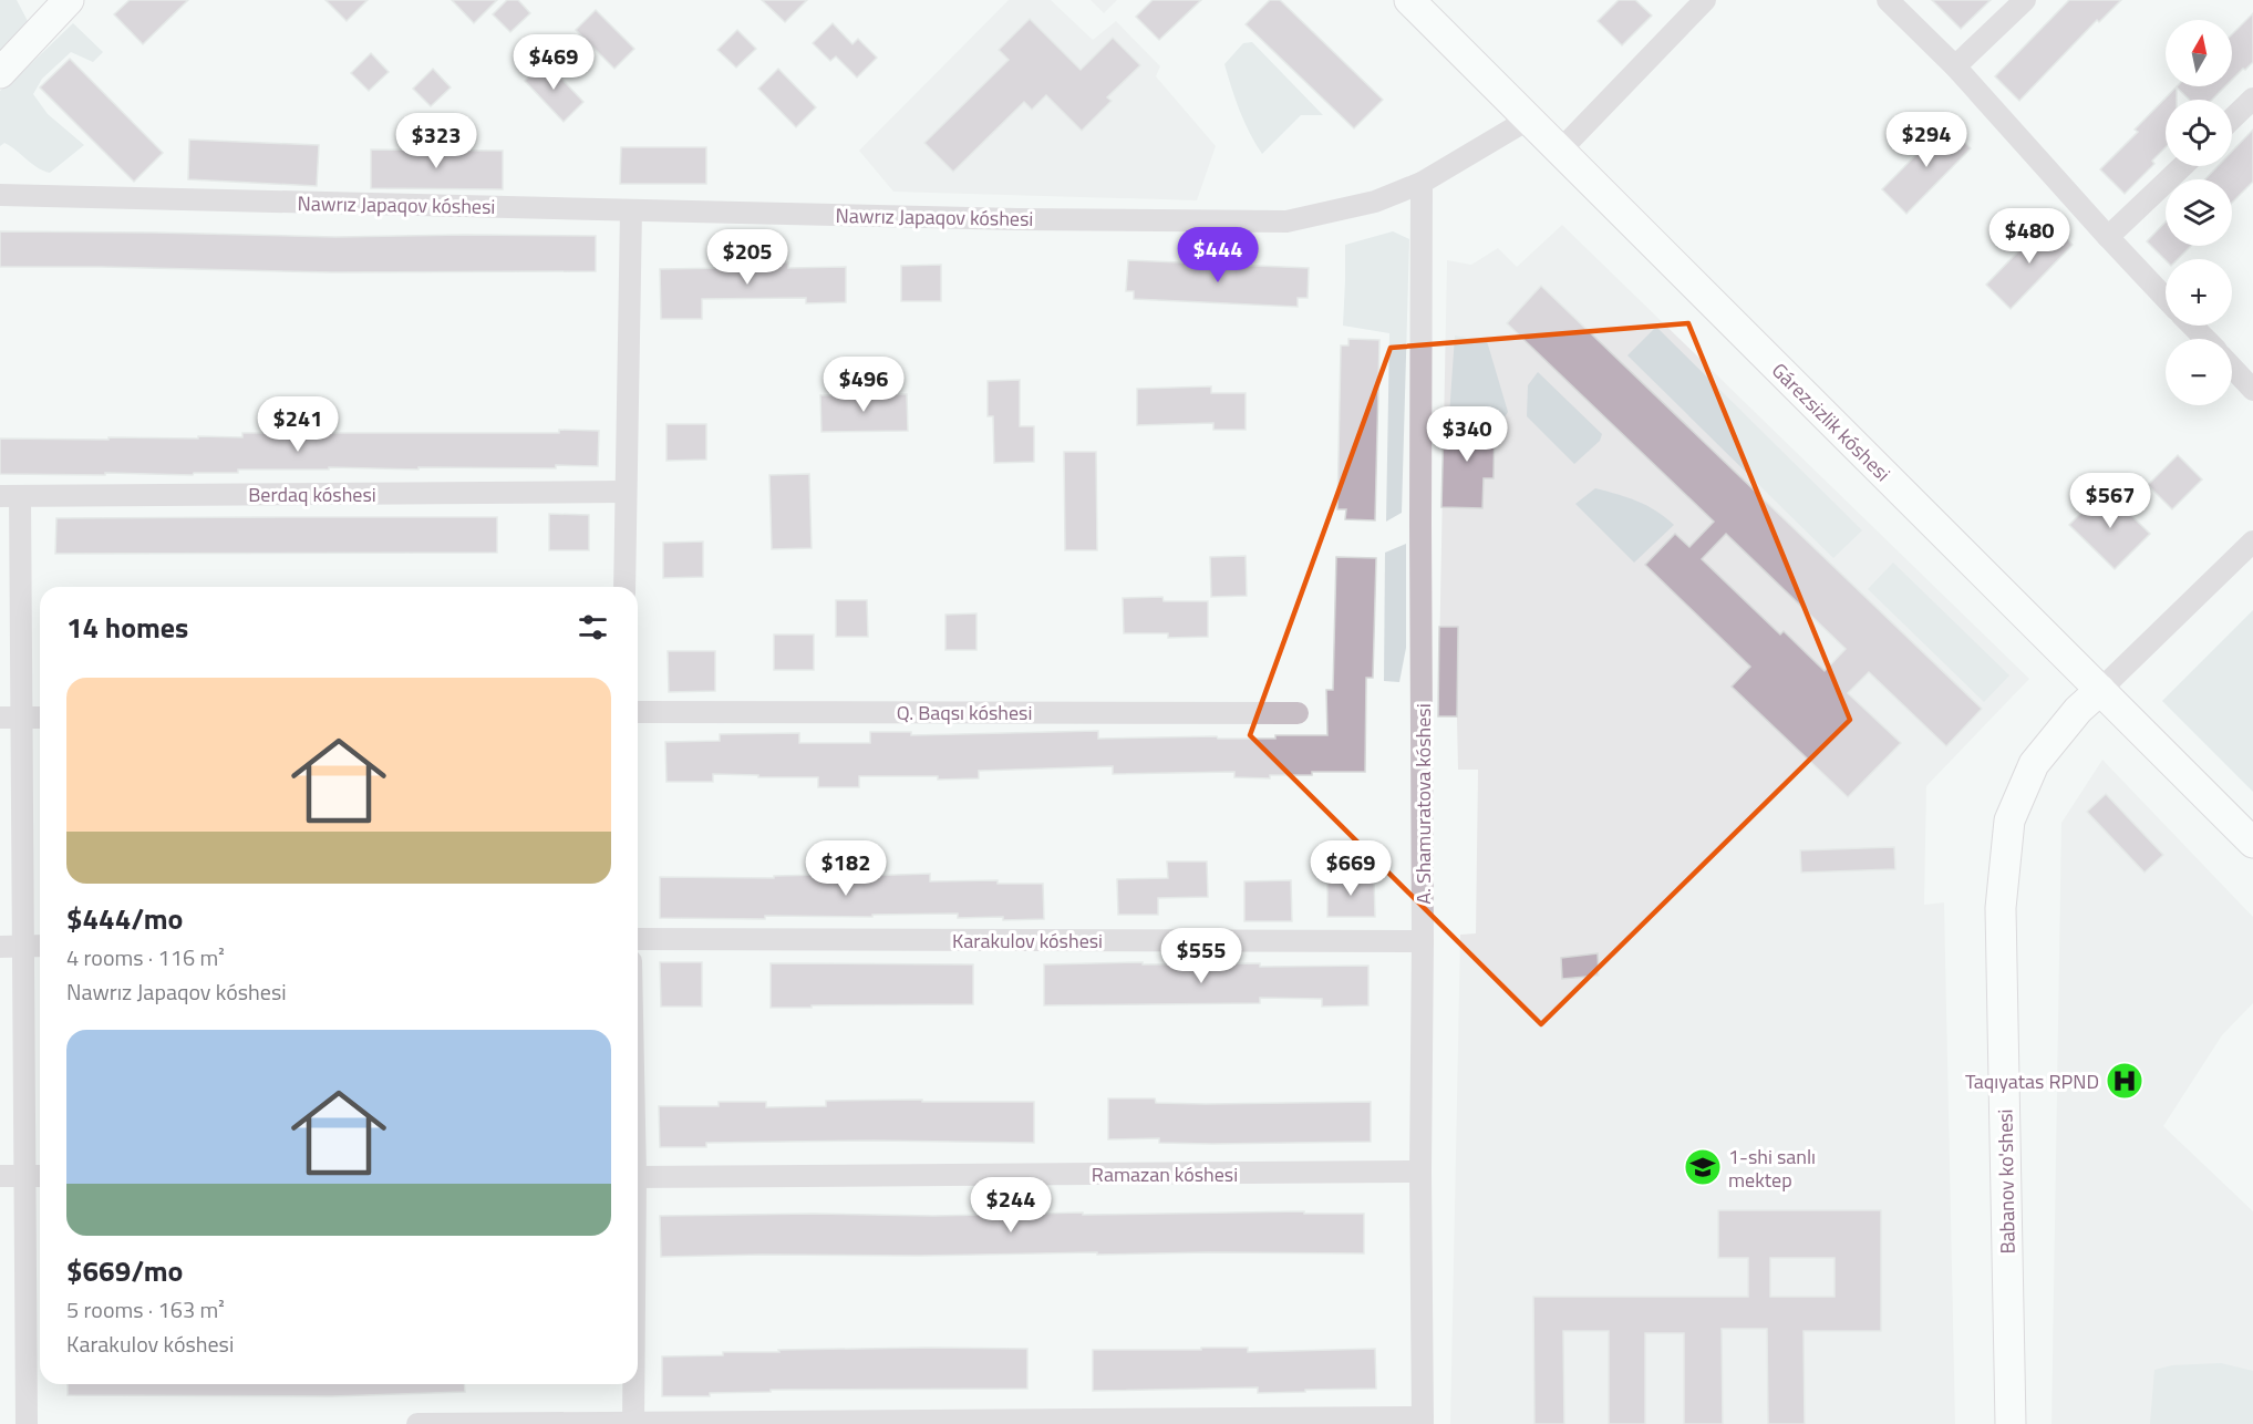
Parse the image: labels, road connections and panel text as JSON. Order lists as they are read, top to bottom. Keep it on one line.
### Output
{"streets":{"street":["Nawrız Japaqov kóshesi","Gárezsizlik kóshesi","Berdaq kóshesi","Q. Baqsı kóshesi","A. Shamuratova kóshesi","Karakulov kóshesi","Ramazan kóshesi","Babanov ko'shesi"]},"crossings":[["Nawrız Japaqov kóshesi","Gárezsizlik kóshesi"],["Nawrız Japaqov kóshesi","A. Shamuratova kóshesi"],["Gárezsizlik kóshesi","Babanov ko'shesi"],["A. Shamuratova kóshesi","Karakulov kóshesi"],["A. Shamuratova kóshesi","Ramazan kóshesi"]],"places":{"hospital":["Taqıyatas RPND"],"school or university":["1-shi sanlı mektep"]},"north":"top","page":{"map_buttons":["+","−"],"price":["$469","$294","$323","$480","$444","$205","$496","$241","$340","$567","$182","$669","$555","$244"],"heading":"14 homes","list":[{"name":"$444/mo","note":"4 rooms · 116 m² · Nawrız Japaqov kóshesi"},{"name":"$669/mo","note":"5 rooms · 163 m² · Karakulov kóshesi"}]}}
